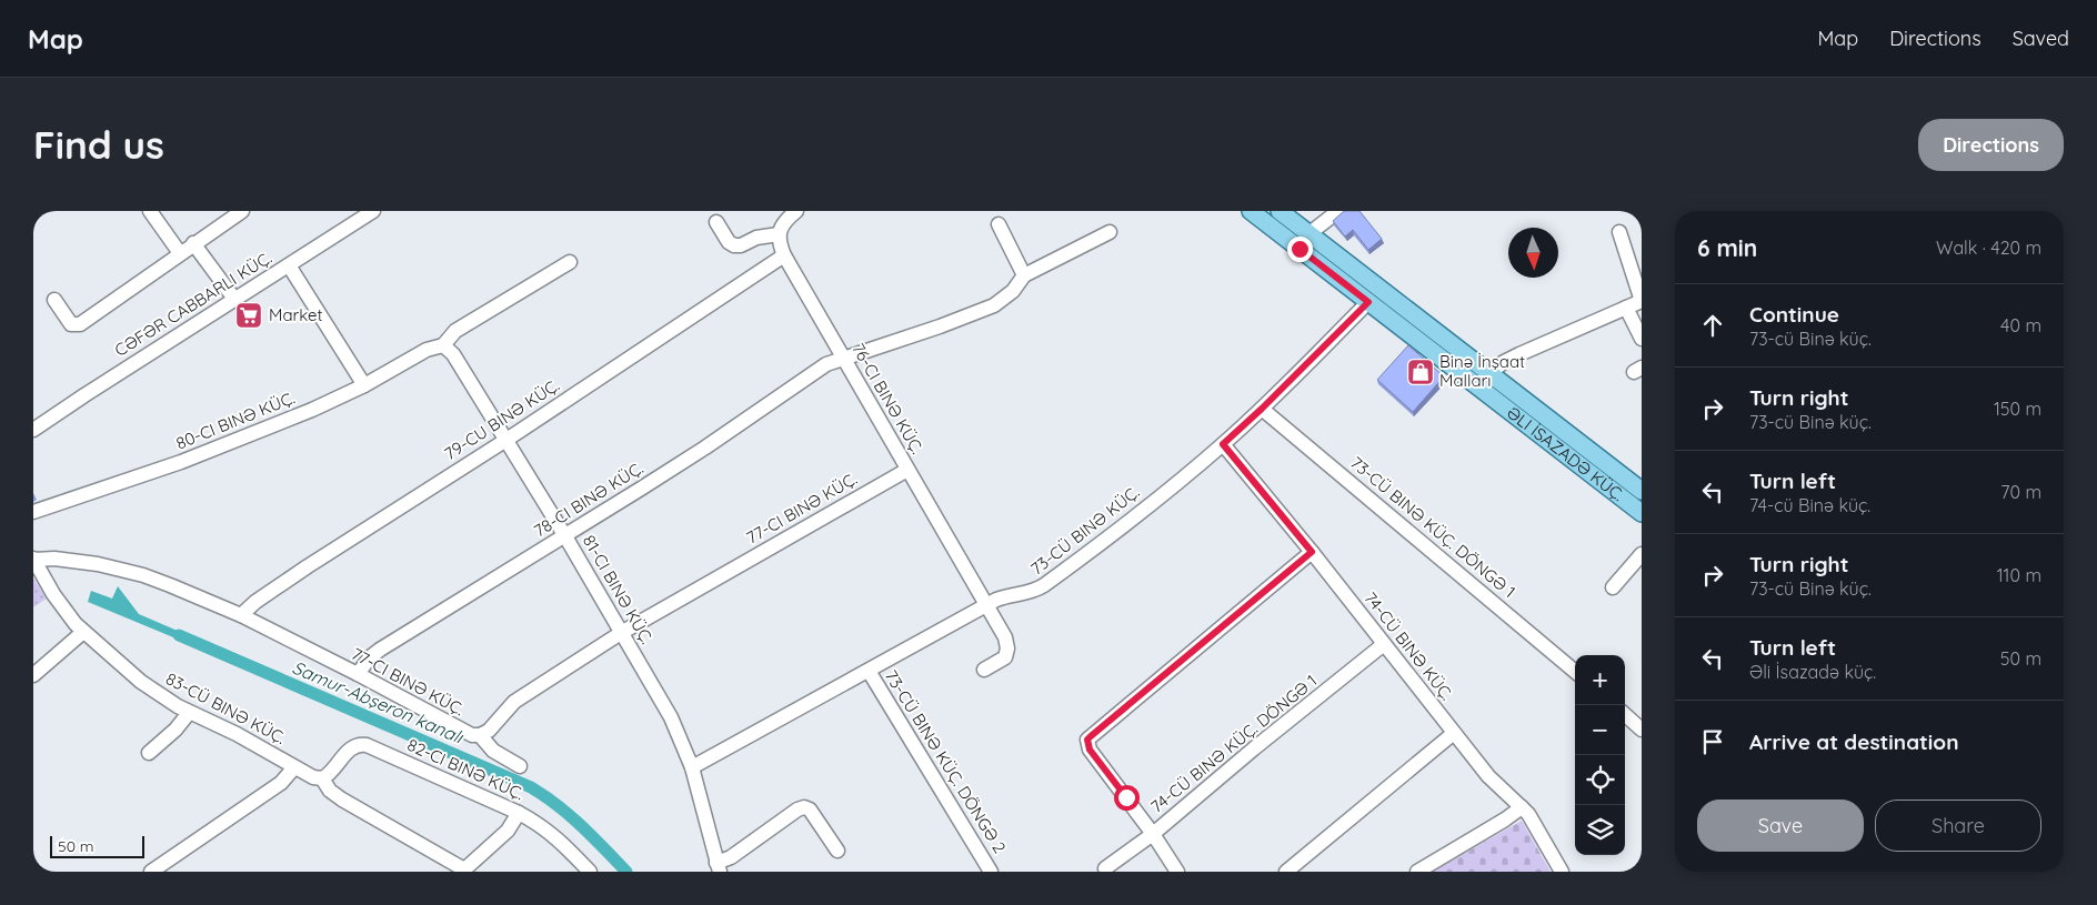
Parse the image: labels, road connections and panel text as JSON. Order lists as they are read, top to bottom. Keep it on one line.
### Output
{"streets":{"main road":["ƏLI İSAZADƏ KÜÇ."],"street":["79-CU BINƏ KÜÇ.","80-CI BINƏ KÜÇ.","78-CI BINƏ KÜÇ.","77-CI BINƏ KÜÇ.","73-CÜ BINƏ KÜÇ. DÖNGƏ 1","73-CÜ BINƏ KÜÇ.","81-CI BINƏ KÜÇ.","74-CÜ BINƏ KÜÇ.","83-CÜ BINƏ KÜÇ.","74-CÜ BINƏ KÜÇ. DÖNGƏ 1","73-CÜ BINƏ KÜÇ. DÖNGƏ 2","82-CI BINƏ KÜÇ."]},"crossings":[["79-CU BINƏ KÜÇ.","77-CI BINƏ KÜÇ."],["79-CU BINƏ KÜÇ.","81-CI BINƏ KÜÇ."],["80-CI BINƏ KÜÇ.","81-CI BINƏ KÜÇ."],["ƏLI İSAZADƏ KÜÇ.","73-CÜ BINƏ KÜÇ."],["78-CI BINƏ KÜÇ.","77-CI BINƏ KÜÇ."],["78-CI BINƏ KÜÇ.","81-CI BINƏ KÜÇ."],["77-CI BINƏ KÜÇ.","81-CI BINƏ KÜÇ."],["77-CI BINƏ KÜÇ.","83-CÜ BINƏ KÜÇ."],["73-CÜ BINƏ KÜÇ. DÖNGƏ 1","73-CÜ BINƏ KÜÇ."],["73-CÜ BINƏ KÜÇ.","81-CI BINƏ KÜÇ."],["73-CÜ BINƏ KÜÇ.","74-CÜ BINƏ KÜÇ."],["73-CÜ BINƏ KÜÇ.","73-CÜ BINƏ KÜÇ. DÖNGƏ 2"],["74-CÜ BINƏ KÜÇ.","74-CÜ BINƏ KÜÇ. DÖNGƏ 1"],["83-CÜ BINƏ KÜÇ.","82-CI BINƏ KÜÇ."]],"water":["Samur-Abşeron kanalı"],"places":{"supermarket":["Market"],"shop":["Binə İnşaat Malları"]},"scale_bar":"50 m","north":"bottom","page":{"header":"Map","nav":["Map","Directions","Saved"],"buttons":["Directions",["Save","Share"]],"title":"Find us","heading":["6 min","Walk · 420 m"],"list":[["Continue","73-cü Binə küç.","40 m"],["Turn right","73-cü Binə küç.","150 m"],["Turn left","74-cü Binə küç.","70 m"],["Turn right","73-cü Binə küç.","110 m"],["Turn left","Əli İsazadə küç.","50 m"],"Arrive at destination"],"map_buttons":["+","−"],"scale":"50 m"}}
